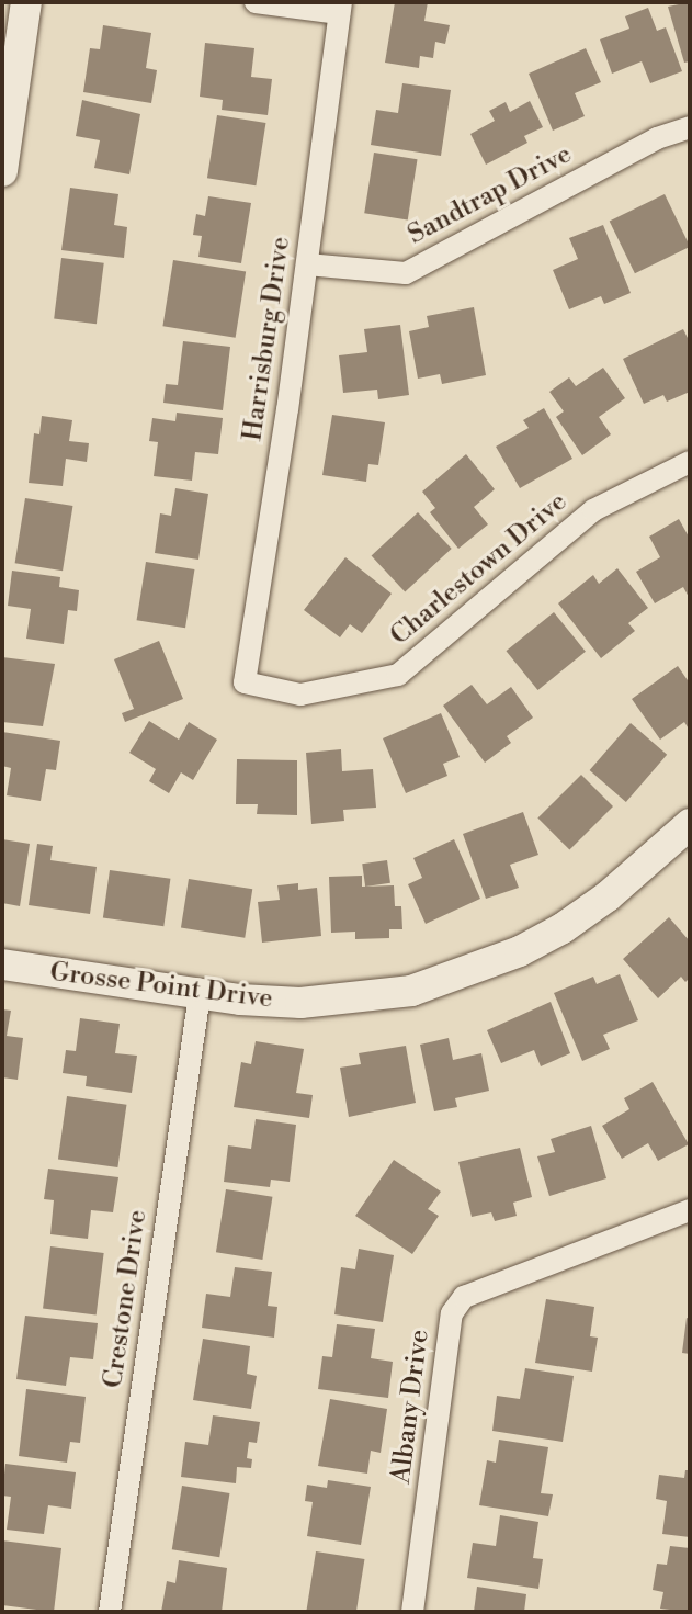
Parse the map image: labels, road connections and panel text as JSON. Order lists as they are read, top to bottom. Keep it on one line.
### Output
{"streets":{"street":["Sandtrap Drive","Harrisburg Drive","Charlestown Drive","Grosse Point Drive","Crestone Drive","Albany Drive"]},"crossings":[["Sandtrap Drive","Harrisburg Drive"],["Harrisburg Drive","Charlestown Drive"],["Grosse Point Drive","Crestone Drive"]]}
